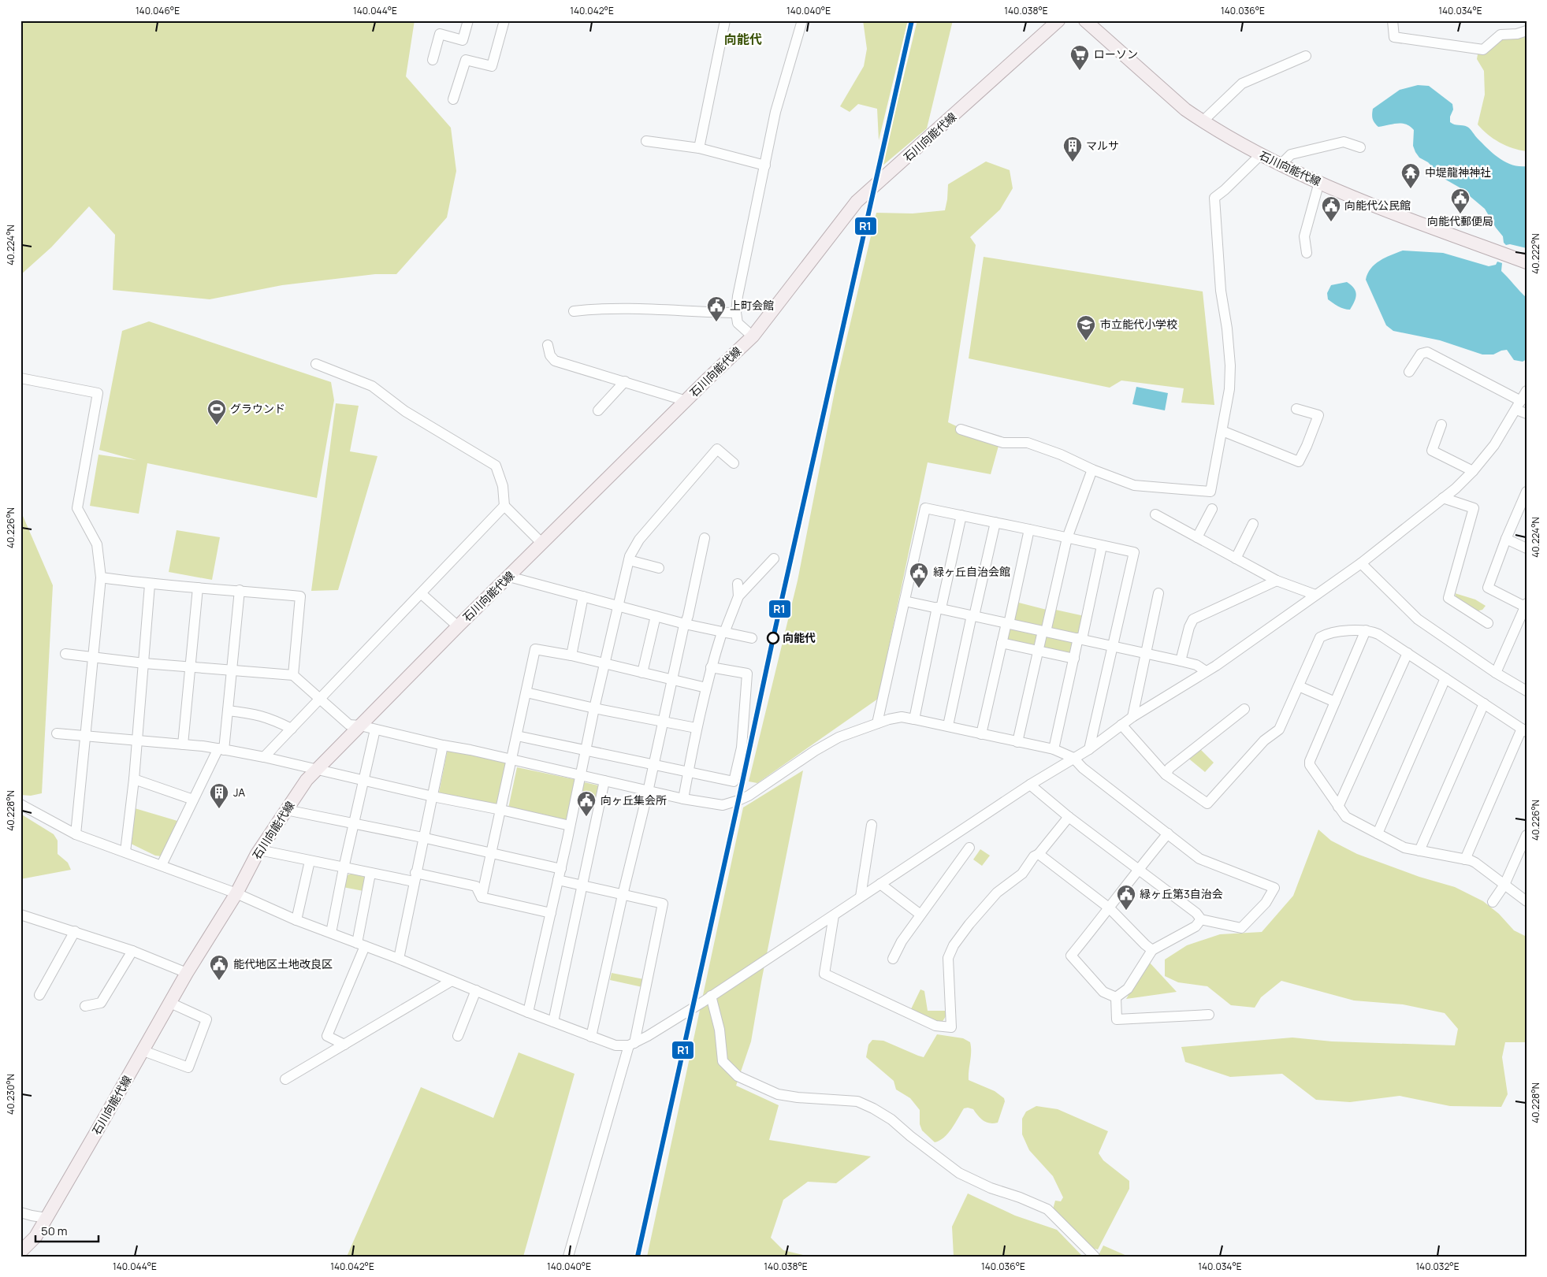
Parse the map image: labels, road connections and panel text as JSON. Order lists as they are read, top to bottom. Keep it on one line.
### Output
{"streets":{"main road":["石川向能代線"]},"districts":["向能代"],"places":{"supermarket":["ローソン"],"building":["マルサ","JA"],"temple":["中堤龍神神社"],"public building":["向能代郵便局","向能代公民館","上町会館","緑ヶ丘自治会館","向ヶ丘集会所","緑ヶ丘第3自治会","能代地区土地改良区"],"school or university":["市立能代小学校"],"sports":["グラウンド"],"other":["向能代"]},"lines":["transit line R1"],"scale_bar":"50 m","coordinates":["140.046°E","140.044°E","140.042°E","140.040°E","140.038°E","140.036°E","140.034°E","40.224°N","40.222°N","40.226°N","40.228°N","40.230°N","140.032°E"]}
